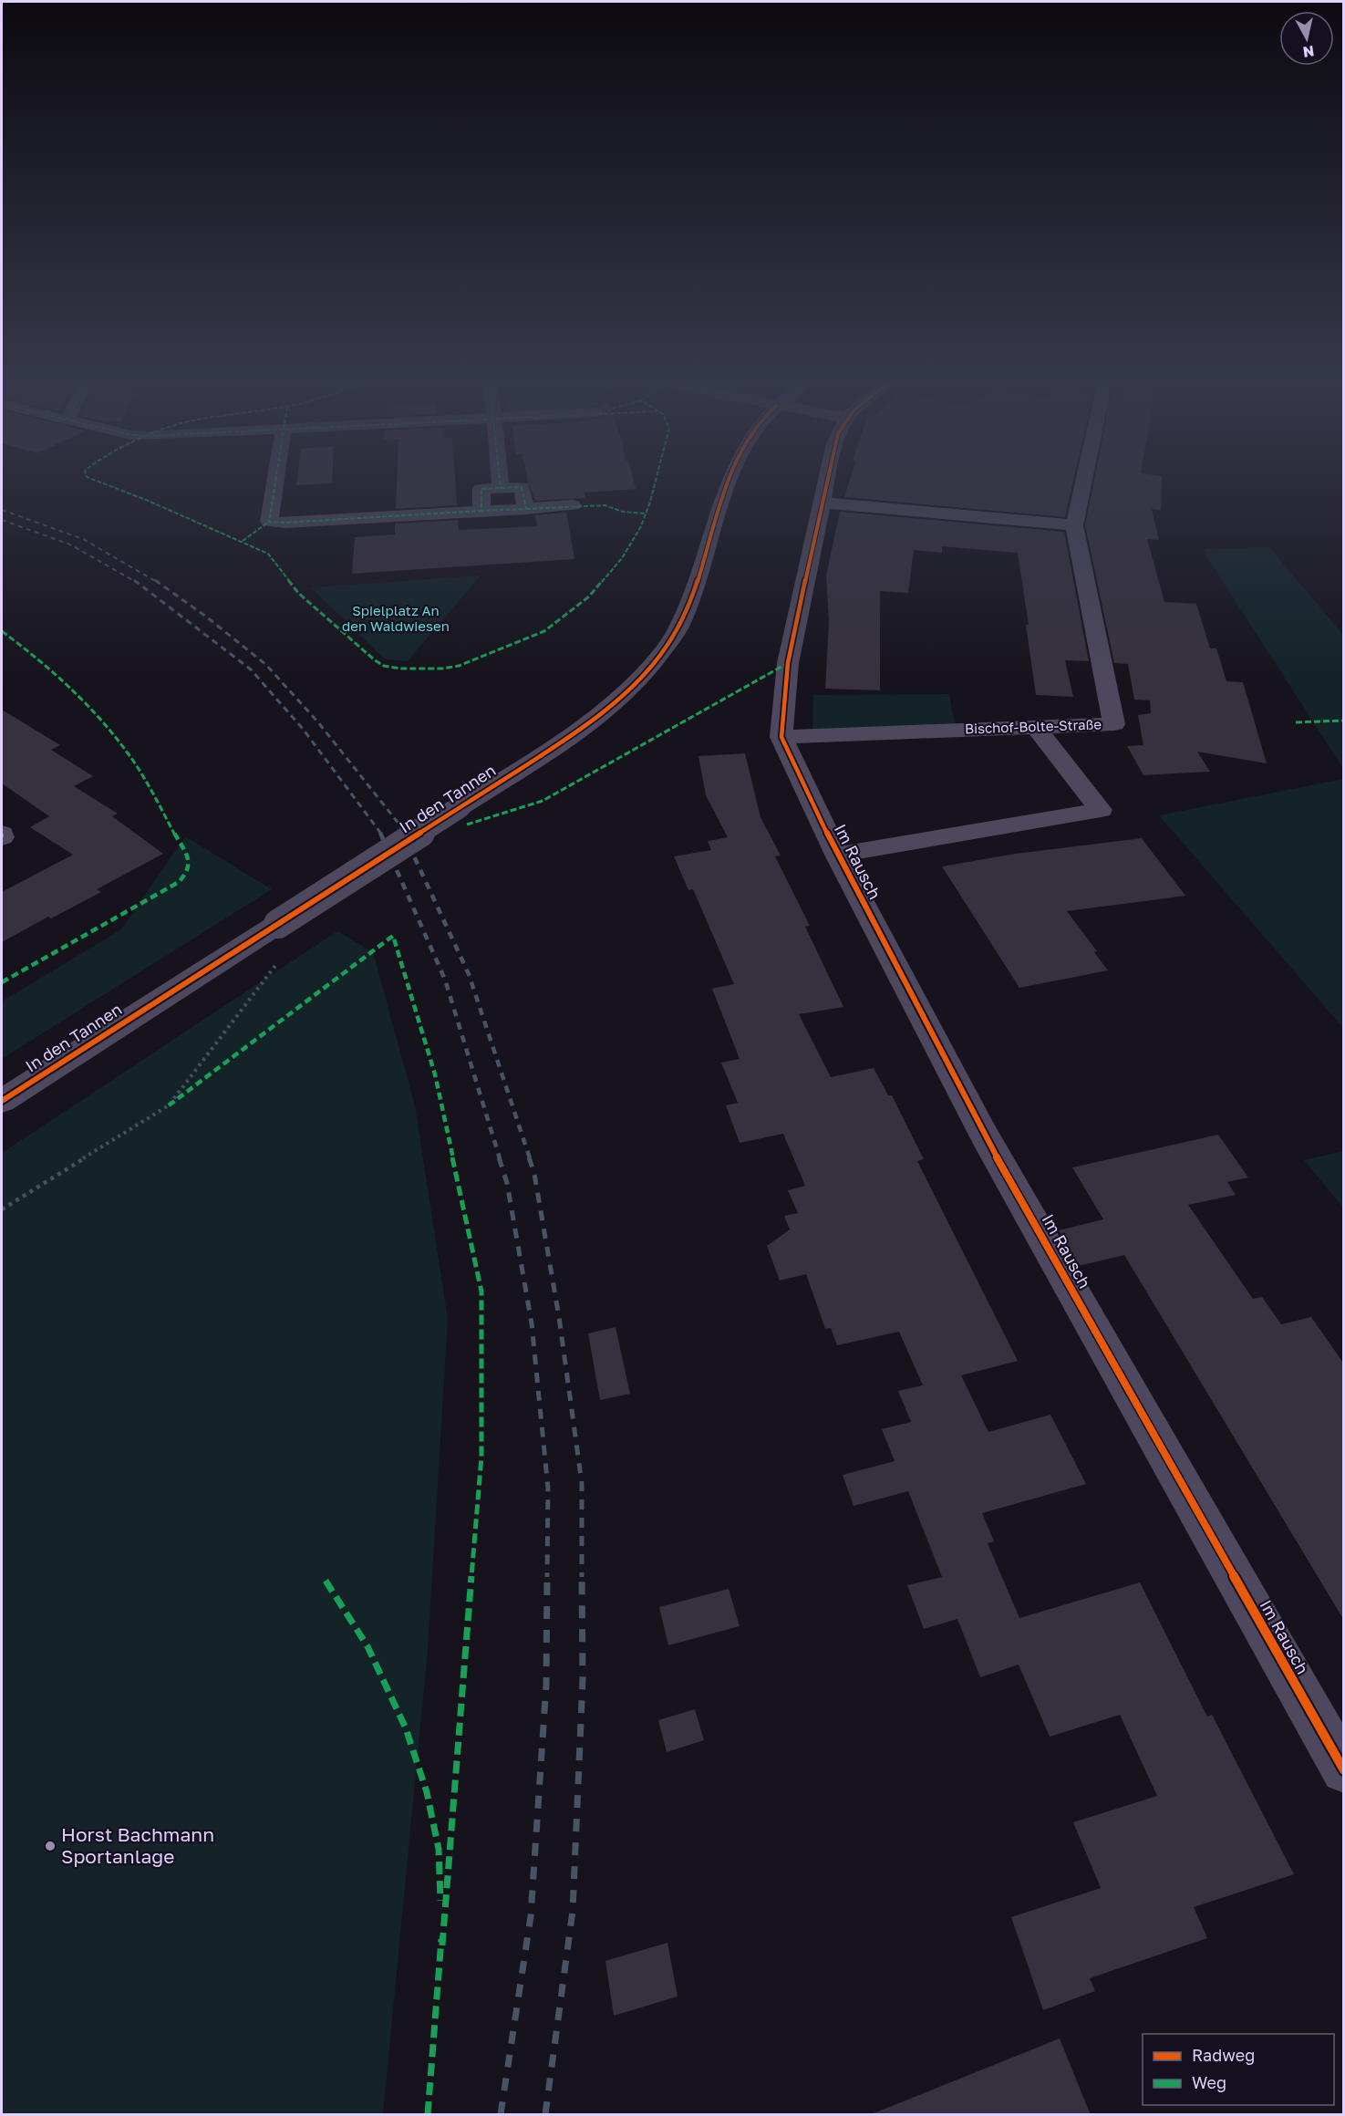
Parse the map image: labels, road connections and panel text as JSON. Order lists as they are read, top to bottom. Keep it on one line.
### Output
{"streets":{"street":["Bischof-Bolte-Straße","In den Tannen","Im Rausch"]},"crossings":[["Bischof-Bolte-Straße","Im Rausch"]],"parks":["Spielplatz An den Waldwiesen"],"places":["Horst Bachmann Sportanlage"],"legend":["Radweg","Weg"],"north":"bottom"}
